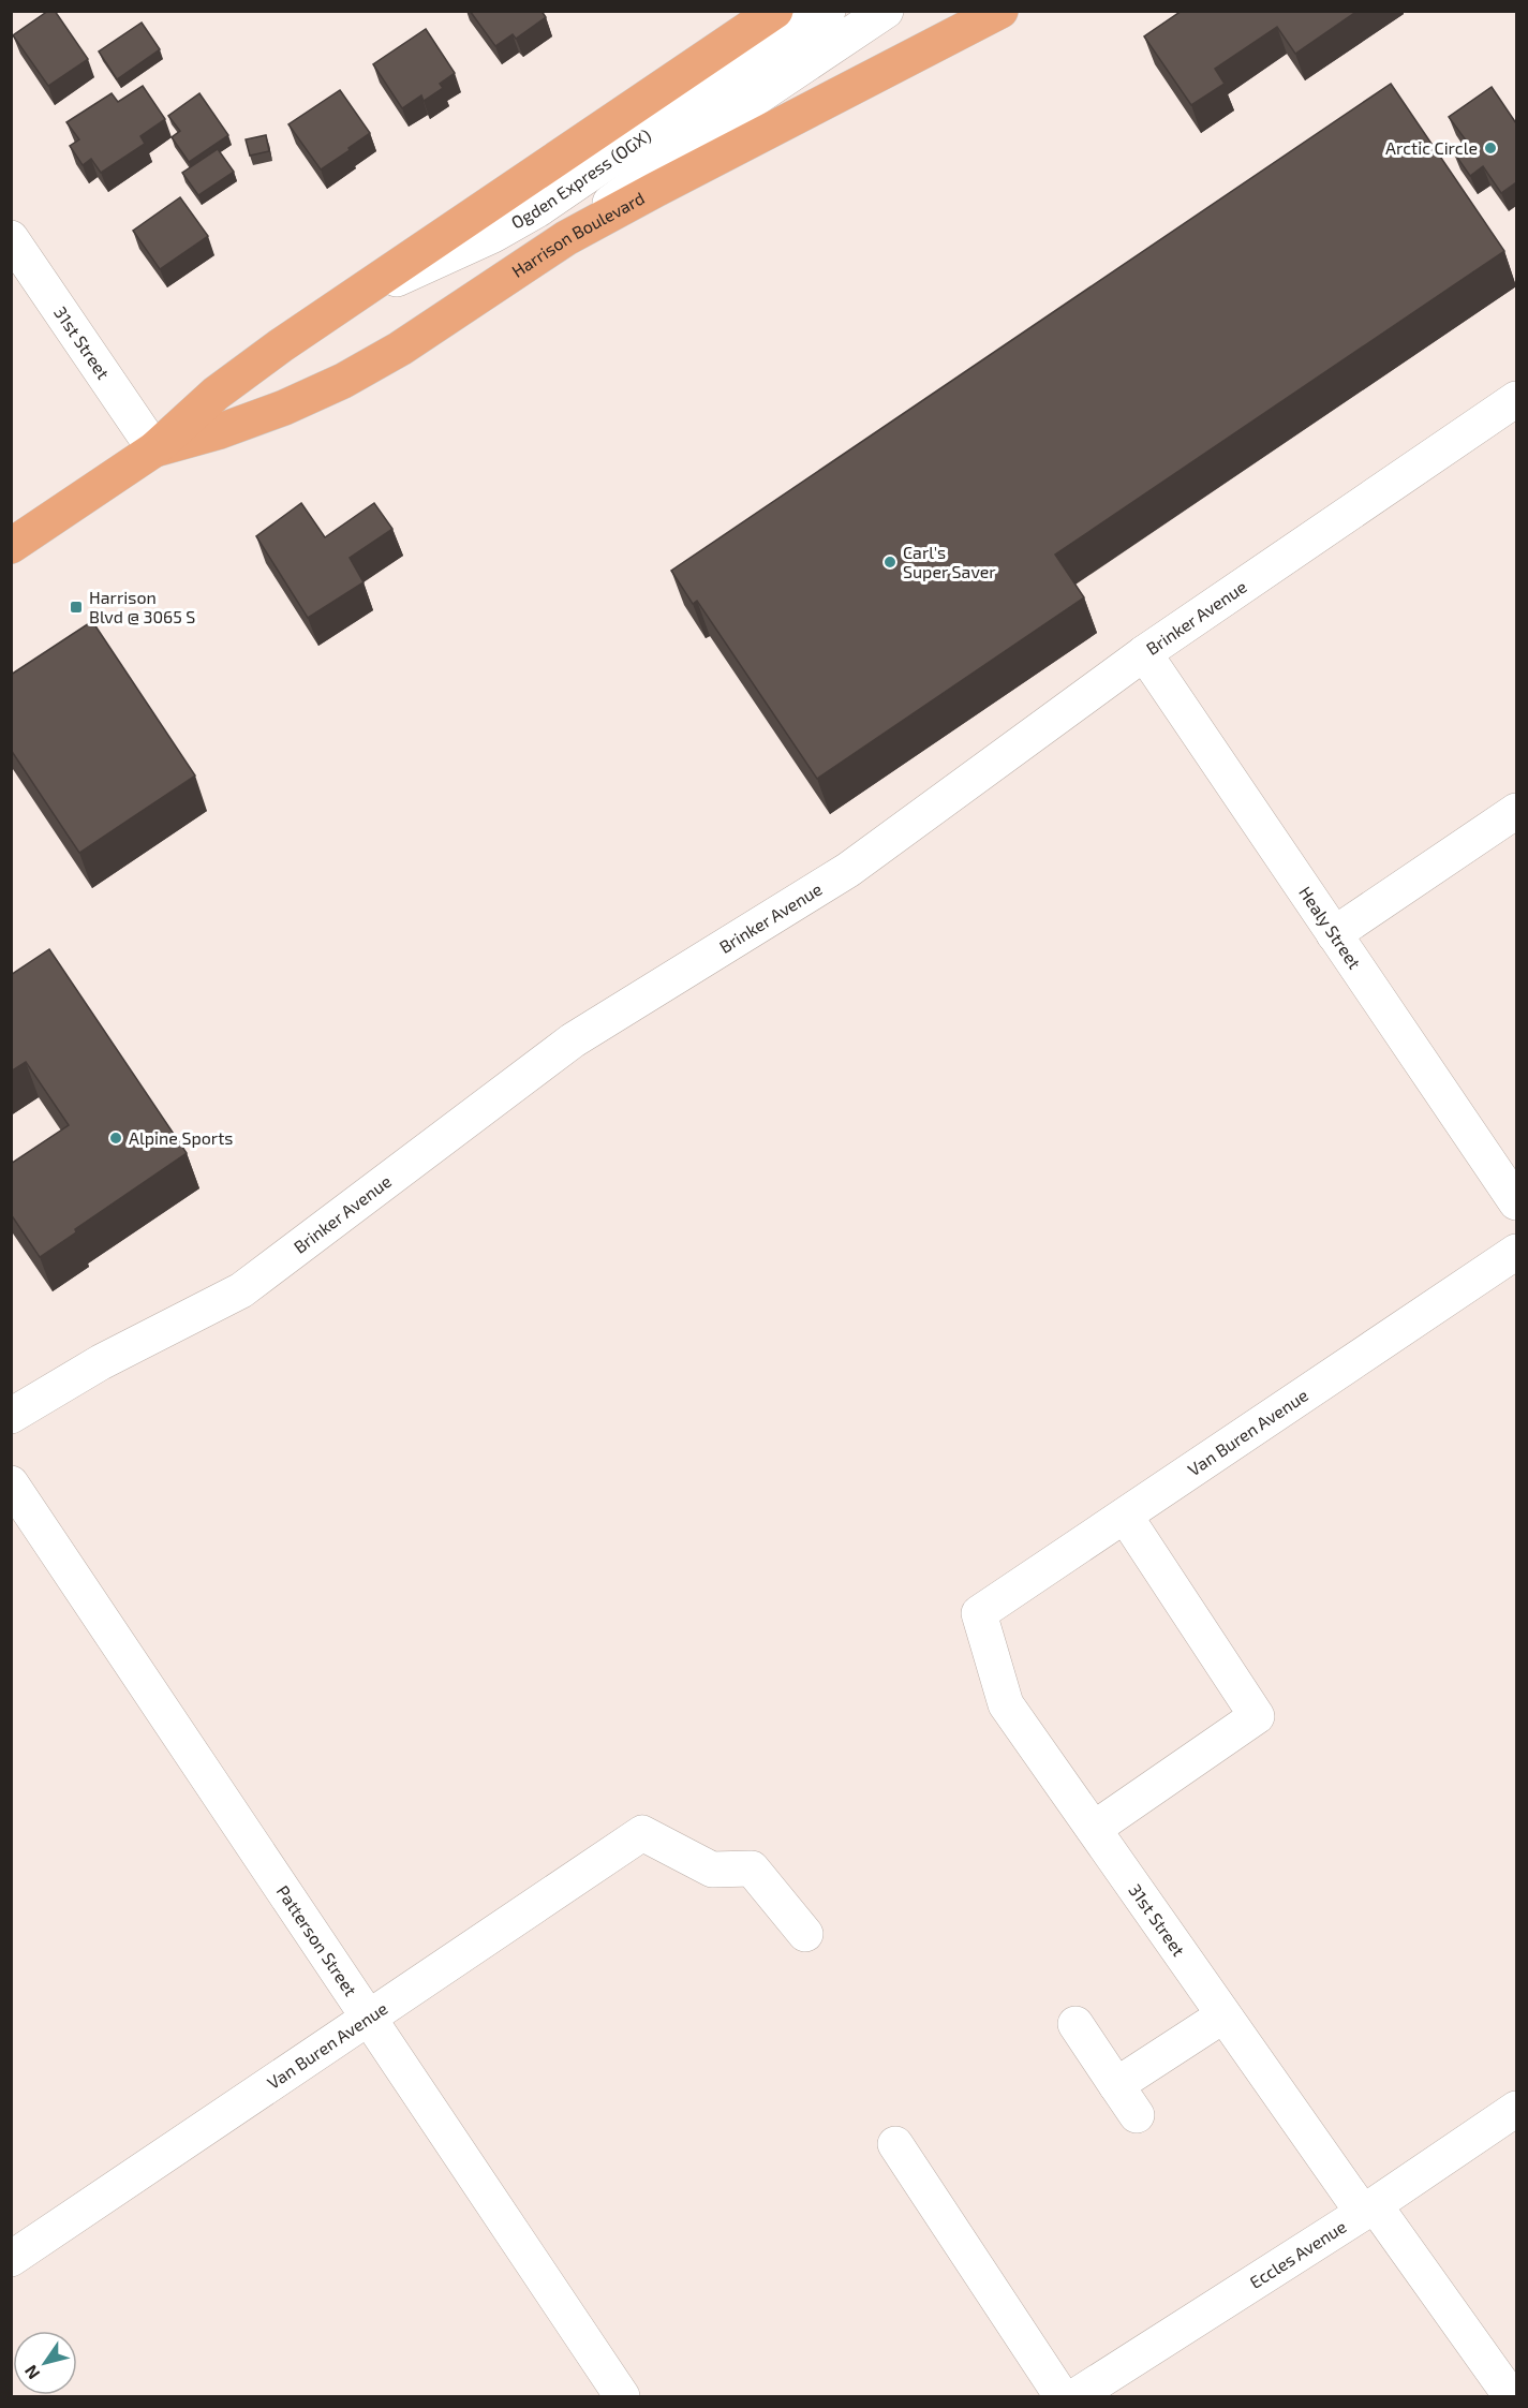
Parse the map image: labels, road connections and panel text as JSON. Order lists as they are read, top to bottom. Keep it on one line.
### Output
{"streets":{"main road":["Harrison Boulevard"],"street":["Ogden Express (OGX)","31st Street","Brinker Avenue","Healy Street","Van Buren Avenue","Patterson Street","Eccles Avenue"]},"crossings":[["Ogden Express (OGX)","Harrison Boulevard"],["Harrison Boulevard","31st Street"],["31st Street","Van Buren Avenue"],["31st Street","Eccles Avenue"],["Brinker Avenue","Healy Street"],["Van Buren Avenue","Patterson Street"]],"places":{"other":["Arctic Circle","Carl's Super Saver","Alpine Sports"],"transit":["Harrison Blvd @ 3065 S"]},"north":"bottom left"}
